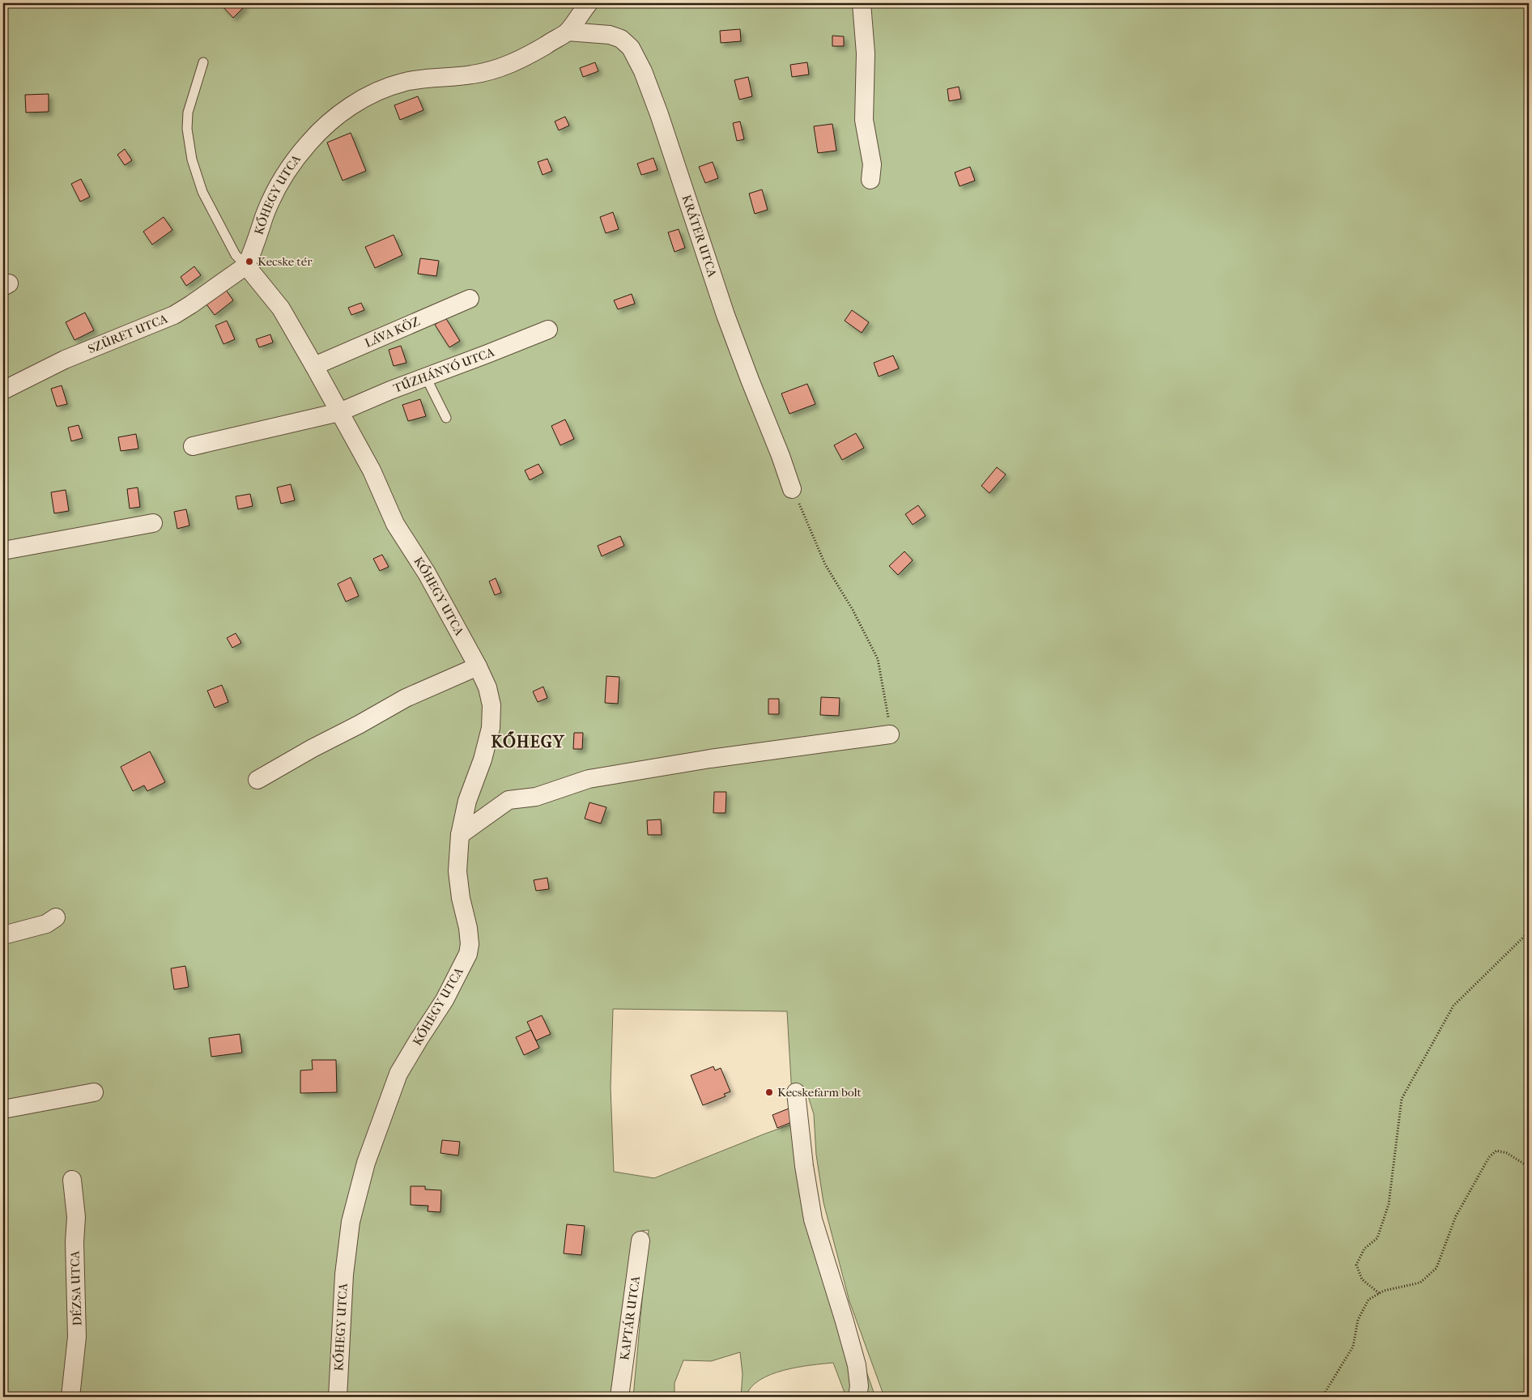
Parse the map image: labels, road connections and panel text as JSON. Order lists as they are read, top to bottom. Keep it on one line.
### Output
{"streets":{"street":["KŐHEGY UTCA","KRÁTER UTCA","LÁVA KÖZ","SZÜRET UTCA","TŰZHÁNYÓ UTCA","DÉZSA UTCA","KAPTÁR UTCA"]},"crossings":[["KŐHEGY UTCA","KRÁTER UTCA"],["KŐHEGY UTCA","LÁVA KÖZ"],["KŐHEGY UTCA","SZÜRET UTCA"],["KŐHEGY UTCA","TŰZHÁNYÓ UTCA"]],"districts":["KŐHEGY"],"places":["Kecske tér","Kecskefarm bolt"]}
